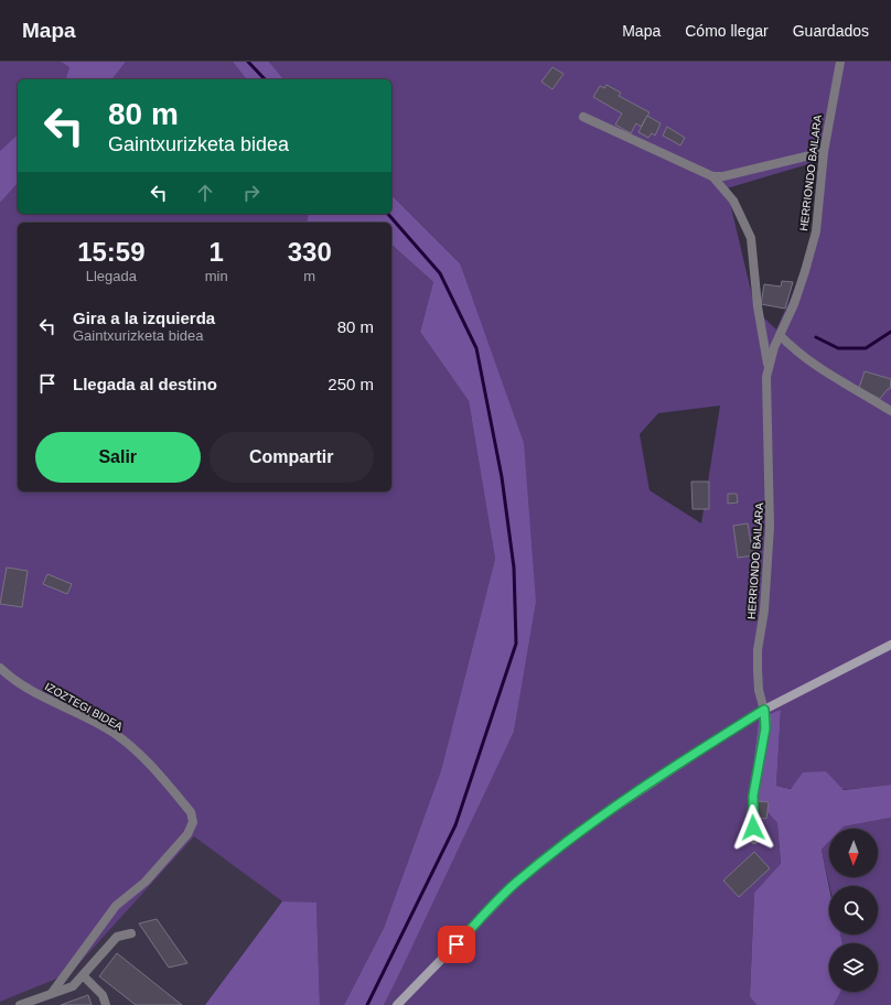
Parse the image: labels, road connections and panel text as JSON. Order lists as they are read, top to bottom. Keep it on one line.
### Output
{"streets":{"street":["HERRIONDO BAILARA","IZOZTEGI BIDEA"]},"north":"bottom","page":{"header":"Mapa","nav":["Mapa","Cómo llegar","Guardados"],"turn":["80 m","Gaintxurizketa bidea"],"eta":["15:59","Llegada","1","min","330","m"],"list":[{"name":"Gira a la izquierda","note":"Gaintxurizketa bidea","value":"80 m"},{"name":"Llegada al destino","value":"250 m"}],"buttons":["Salir","Compartir"]}}
